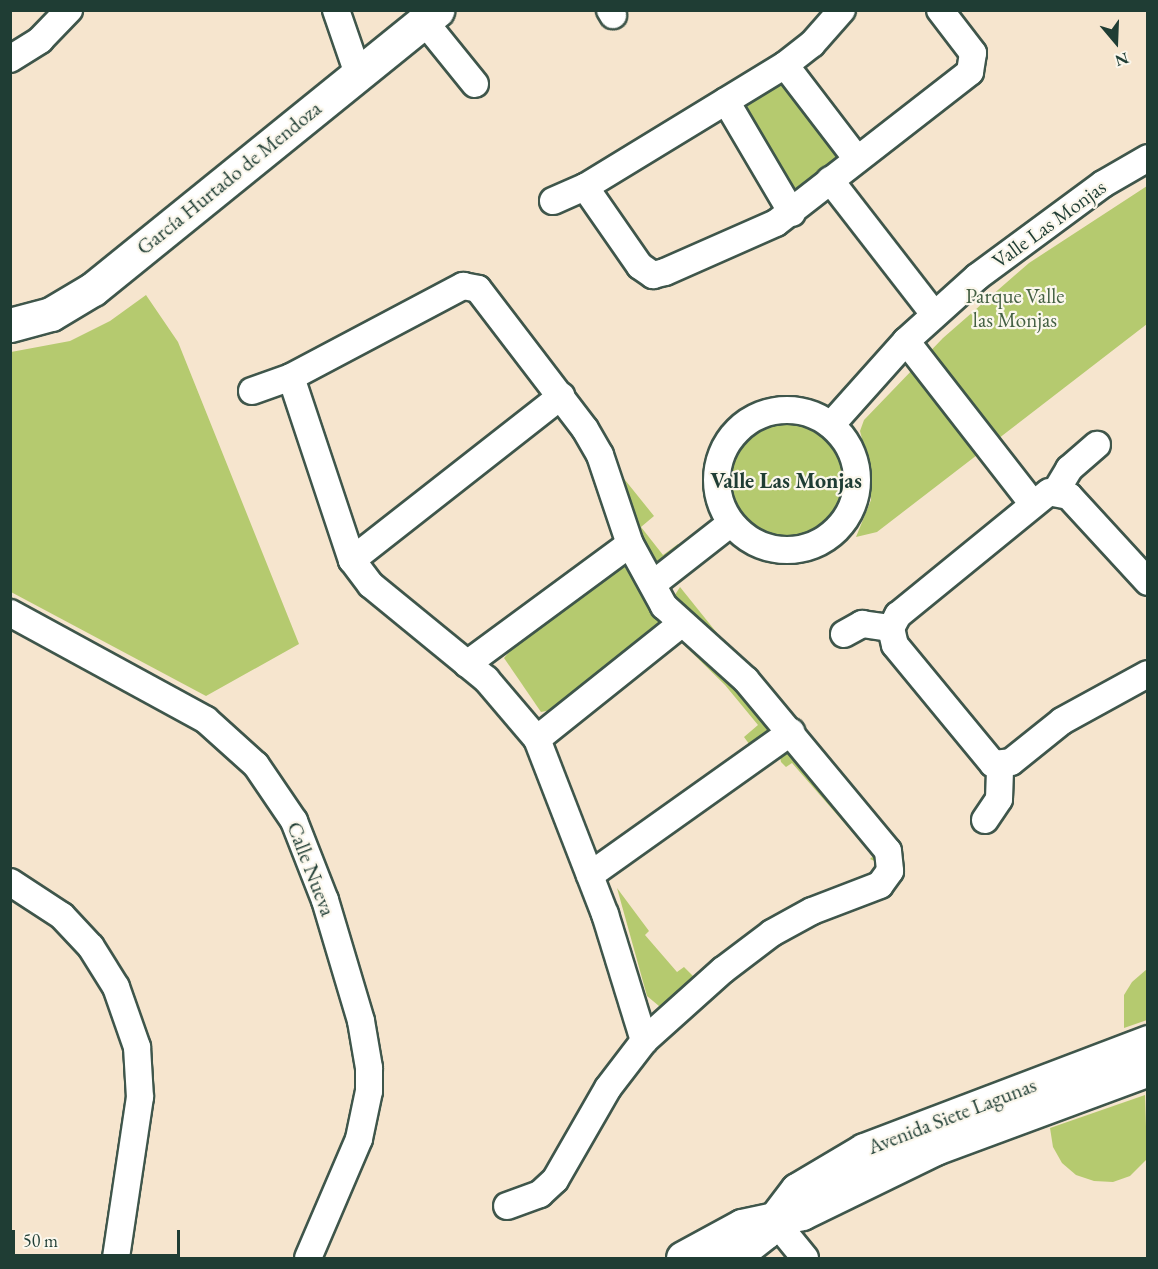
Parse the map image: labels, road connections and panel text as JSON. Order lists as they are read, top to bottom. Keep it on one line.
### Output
{"streets":{"street":["García Hurtado de Mendoza","Valle Las Monjas","Calle Nueva","Avenida Siete Lagunas"]},"districts":["Valle Las Monjas"],"parks":["Parque Valle las Monjas"],"scale_bar":"50 m","north":"bottom"}
